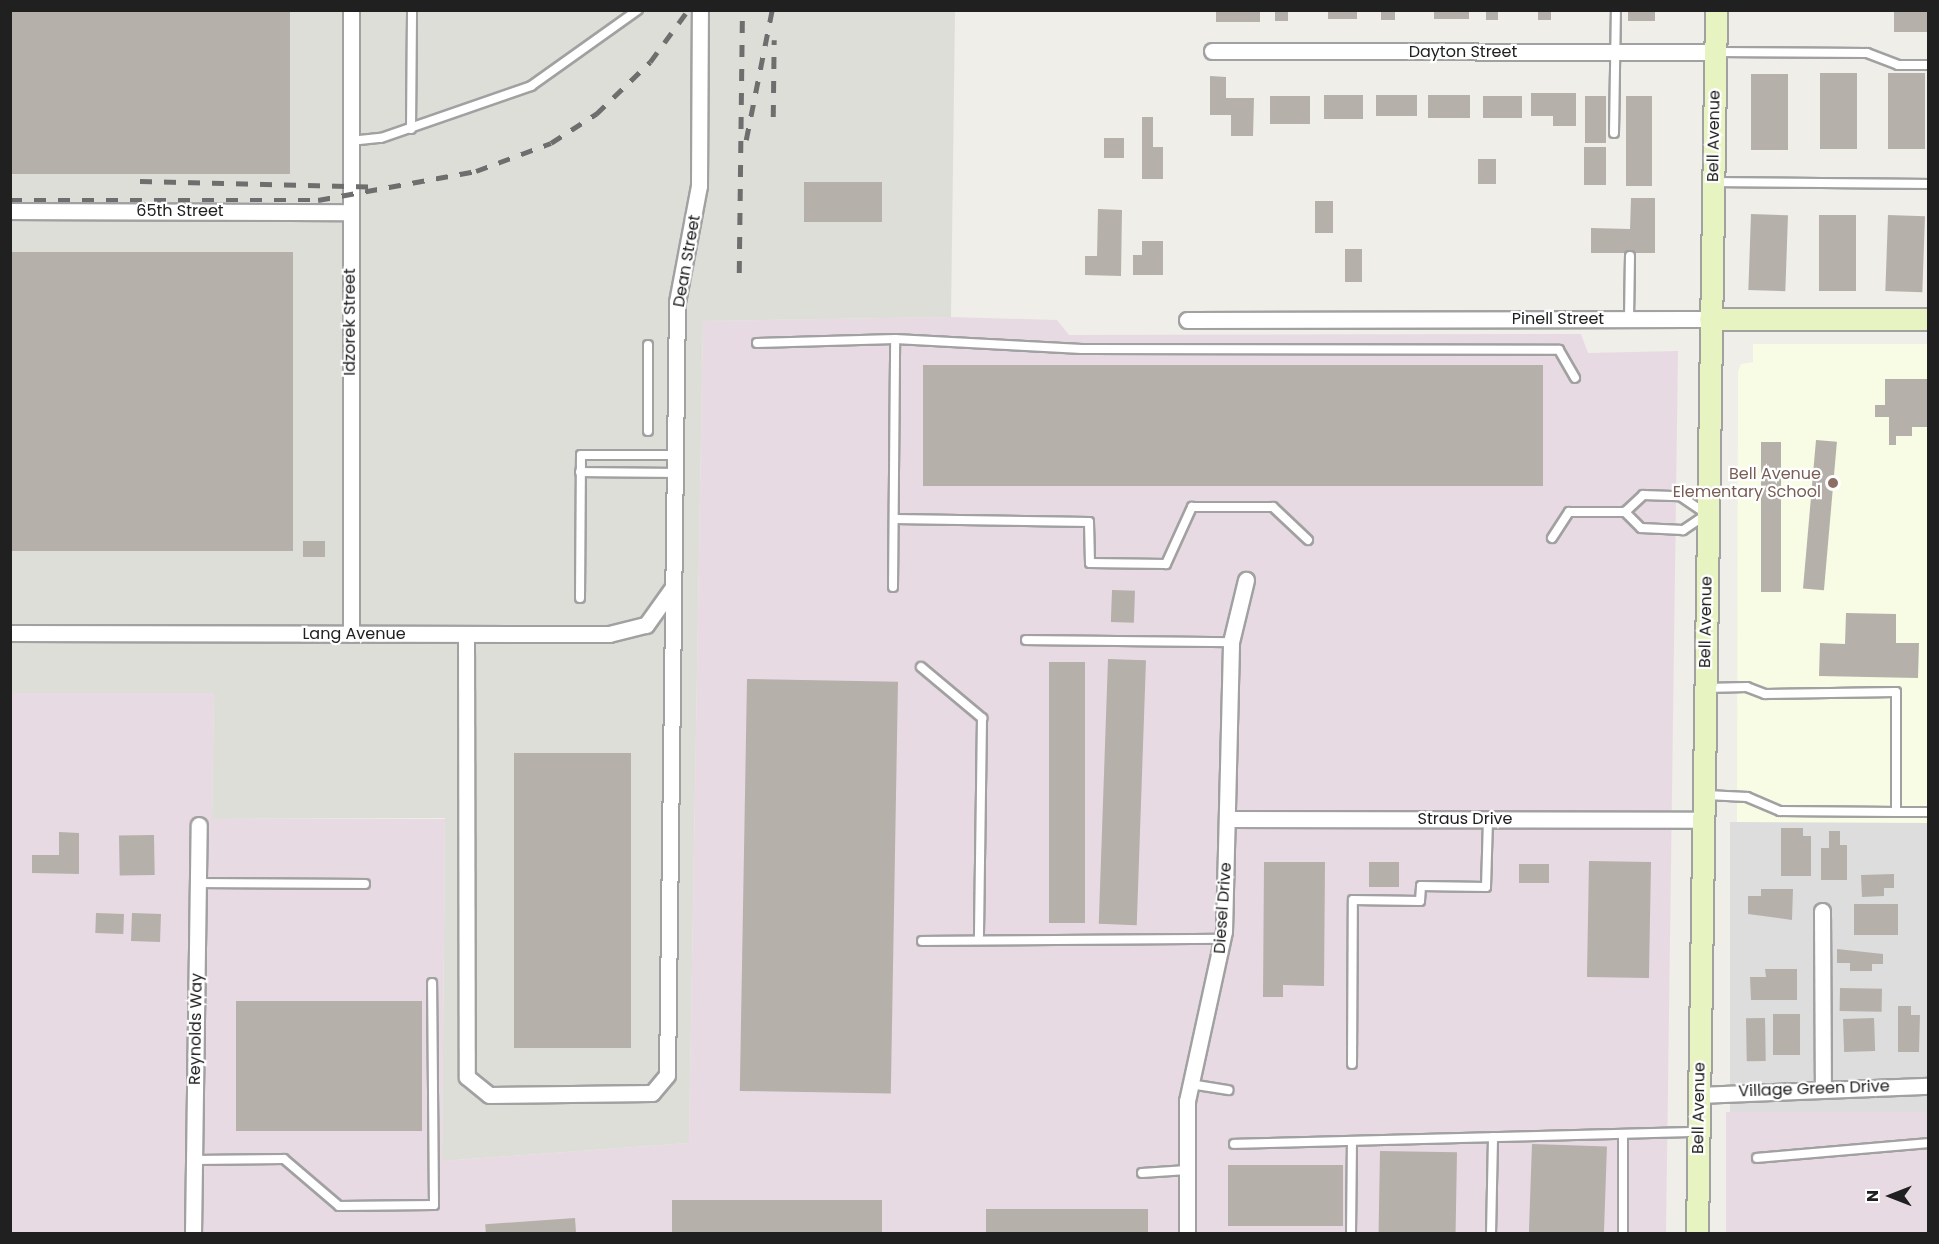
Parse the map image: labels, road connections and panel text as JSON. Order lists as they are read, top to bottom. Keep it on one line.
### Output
{"streets":{"main road":["Bell Avenue","Pinell Street"],"street":["Dayton Street","65th Street","Dean Street","Idzorek Street","Lang Avenue","Straus Drive","Diesel Drive","Reynolds Way","Village Green Drive"]},"crossings":[["Dayton Street","Bell Avenue"],["Bell Avenue","Pinell Street"],["Bell Avenue","Straus Drive"],["Bell Avenue","Village Green Drive"],["65th Street","Idzorek Street"],["Dean Street","Lang Avenue"],["Idzorek Street","Lang Avenue"],["Straus Drive","Diesel Drive"]],"places":["Bell Avenue Elementary School"],"north":"left"}
